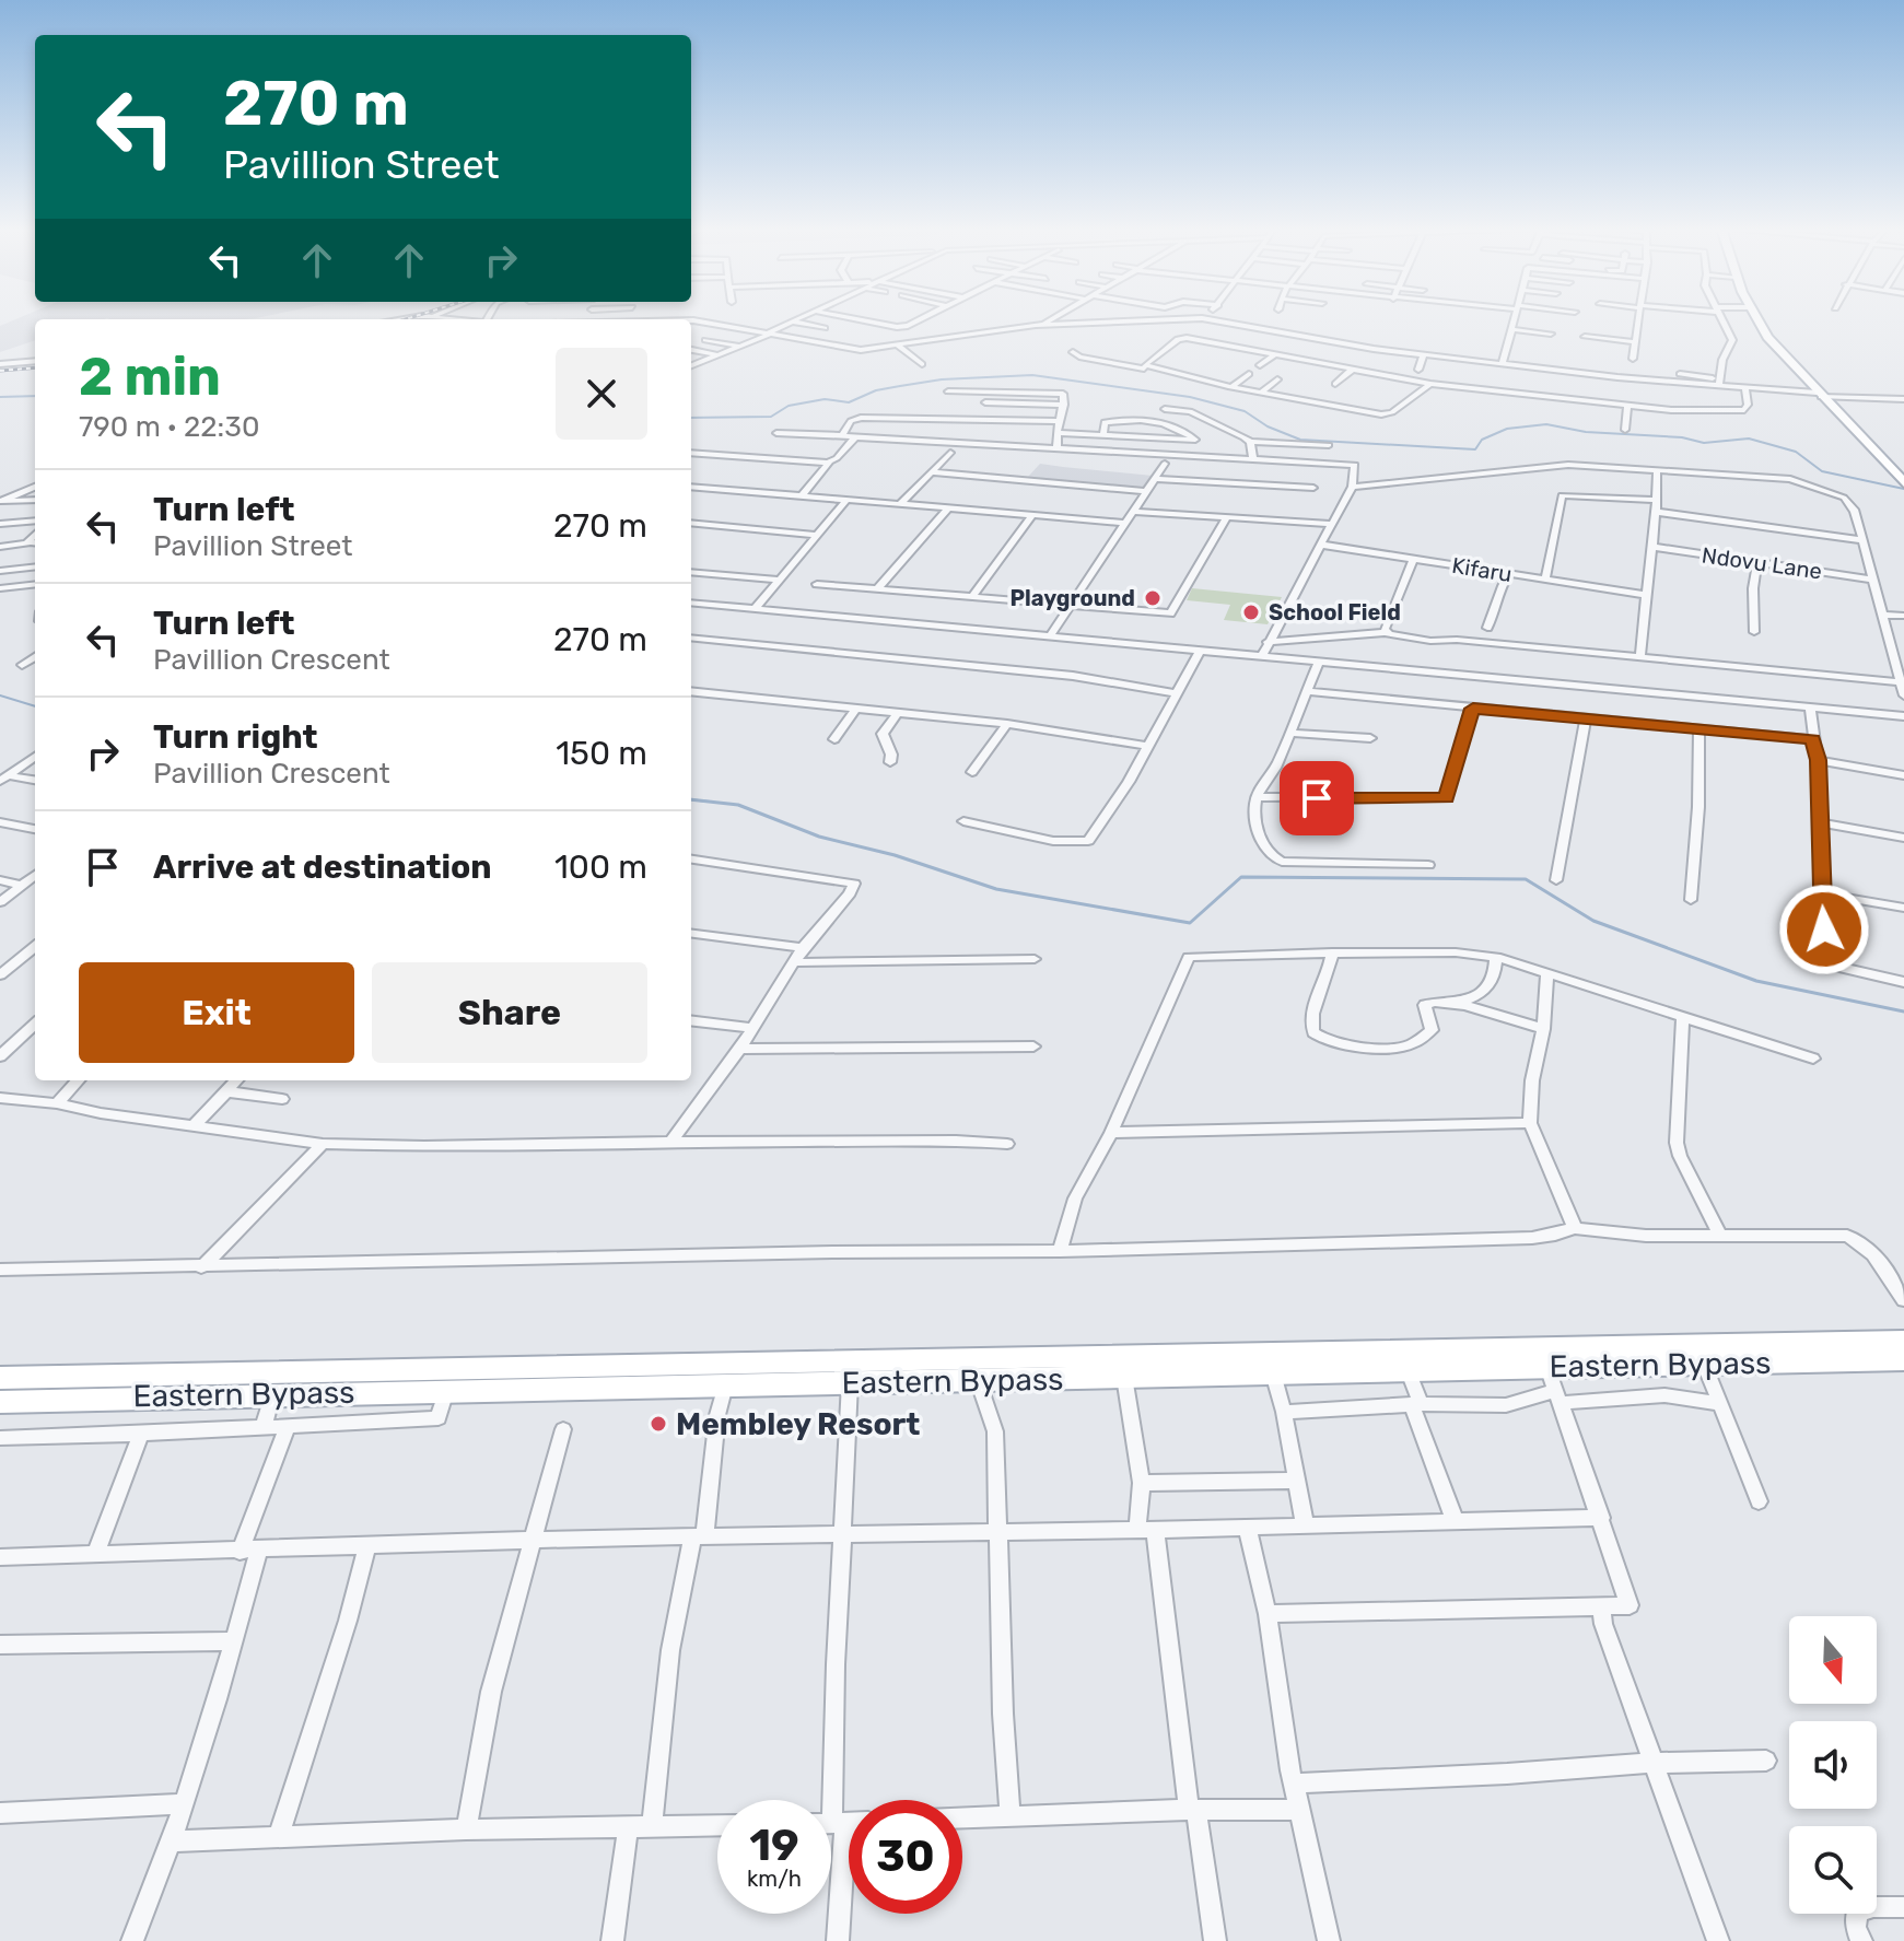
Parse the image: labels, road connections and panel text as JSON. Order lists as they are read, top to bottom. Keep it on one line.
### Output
{"streets":{"main road":["Eastern Bypass"],"street":["Ndovu Lane","Kifaru"]},"places":["Playground","School Field","Membley Resort"],"north":"bottom","page":{"turn":["270 m","Pavillion Street"],"heading":["2 min","790 m · 22:30"],"list":[{"name":"Turn left","note":"Pavillion Street","value":"270 m"},{"name":"Turn left","note":"Pavillion Crescent","value":"270 m"},{"name":"Turn right","note":"Pavillion Crescent","value":"150 m"},{"name":"Arrive at destination","value":"100 m"}],"buttons":["Exit","Share"],"speed":"19 km/h","limit":"30"}}
